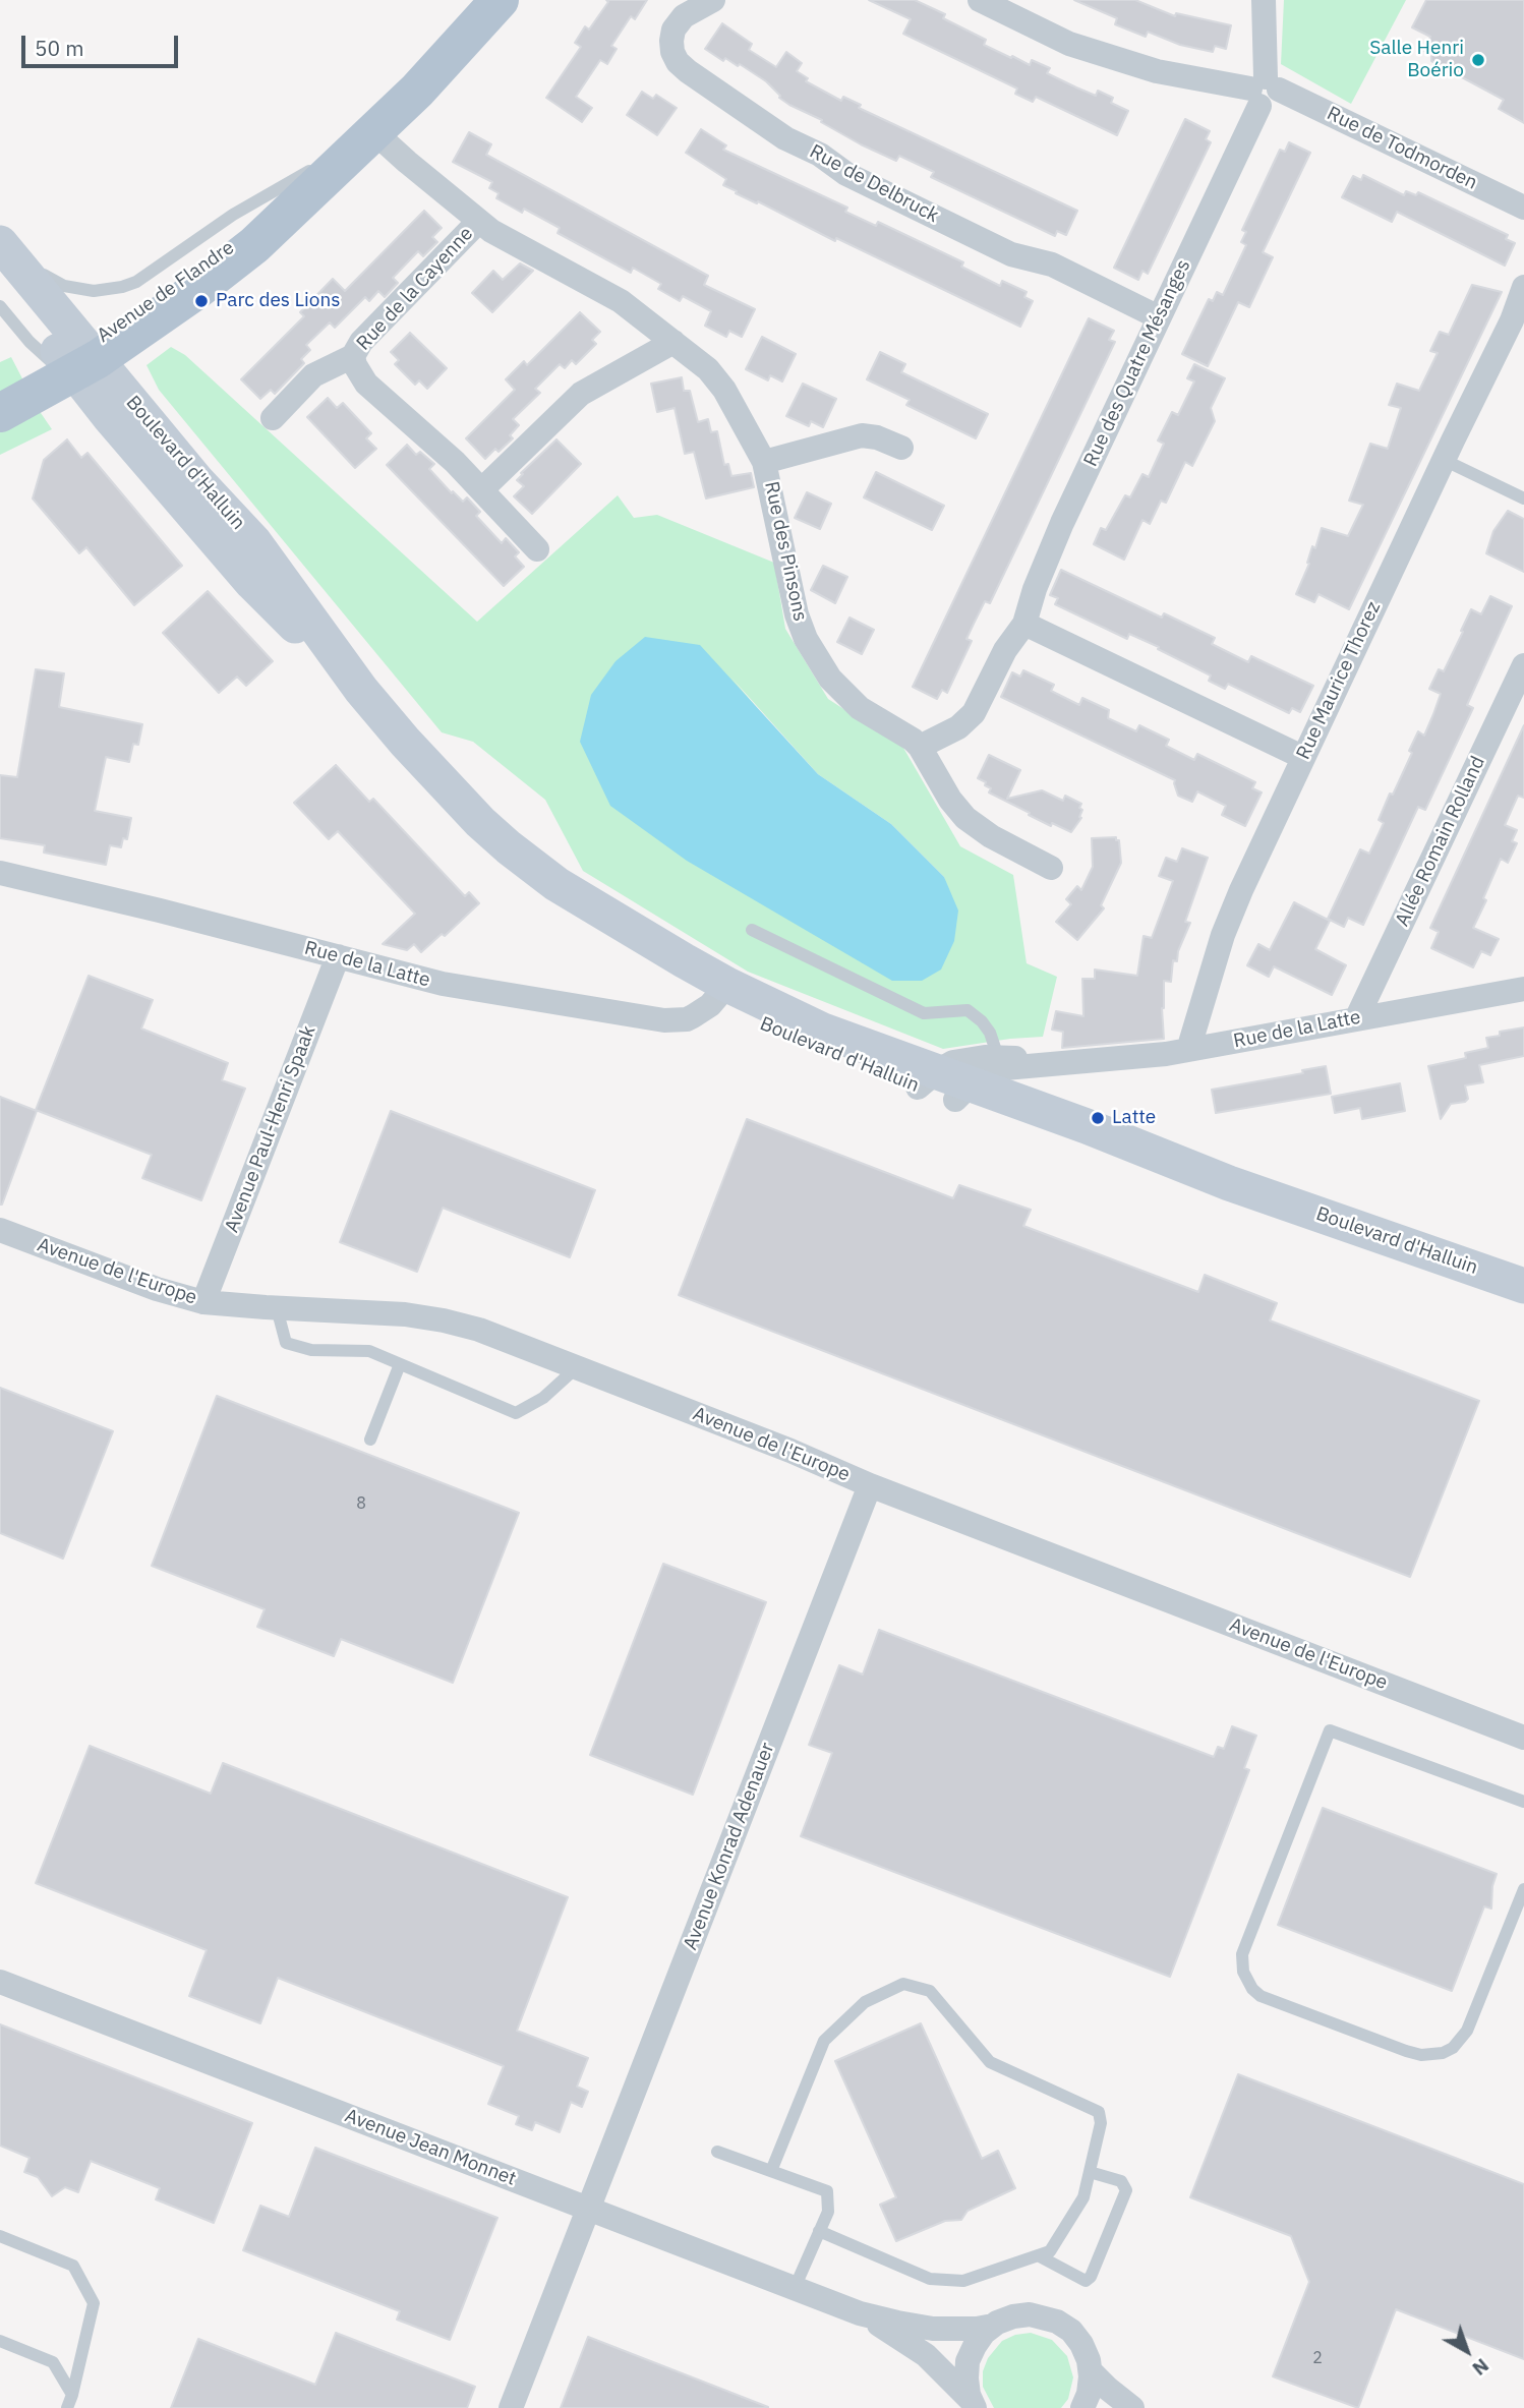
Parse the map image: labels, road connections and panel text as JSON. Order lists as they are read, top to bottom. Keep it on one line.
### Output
{"streets":{"main road":["Avenue de Flandre","Boulevard d'Halluin"],"street":["Rue de Todmorden","Rue de Delbruck","Rue de la Cayenne","Rue des Quatre Mésanges","Rue des Pinsons","Rue Maurice Thorez","Allée Romain Rolland","Rue de la Latte","Avenue Paul-Henri Spaak","Avenue de l'Europe","Avenue Konrad Adenauer","Avenue Jean Monnet"]},"crossings":[["Rue de Todmorden","Rue des Quatre Mésanges"],["Rue de Delbruck","Rue des Quatre Mésanges"],["Rue de la Cayenne","Rue des Pinsons"],["Avenue de Flandre","Boulevard d'Halluin"],["Avenue de Flandre","Rue des Pinsons"],["Rue des Quatre Mésanges","Rue des Pinsons"],["Boulevard d'Halluin","Rue de la Latte"],["Rue Maurice Thorez","Rue de la Latte"],["Allée Romain Rolland","Rue de la Latte"],["Rue de la Latte","Avenue Paul-Henri Spaak"],["Avenue Paul-Henri Spaak","Avenue de l'Europe"],["Avenue de l'Europe","Avenue Konrad Adenauer"],["Avenue Konrad Adenauer","Avenue Jean Monnet"]],"places":["Salle Henri Boério","Parc des Lions","Latte"],"house_numbers":["8","2"],"scale_bar":"50 m","north":"bottom right"}
